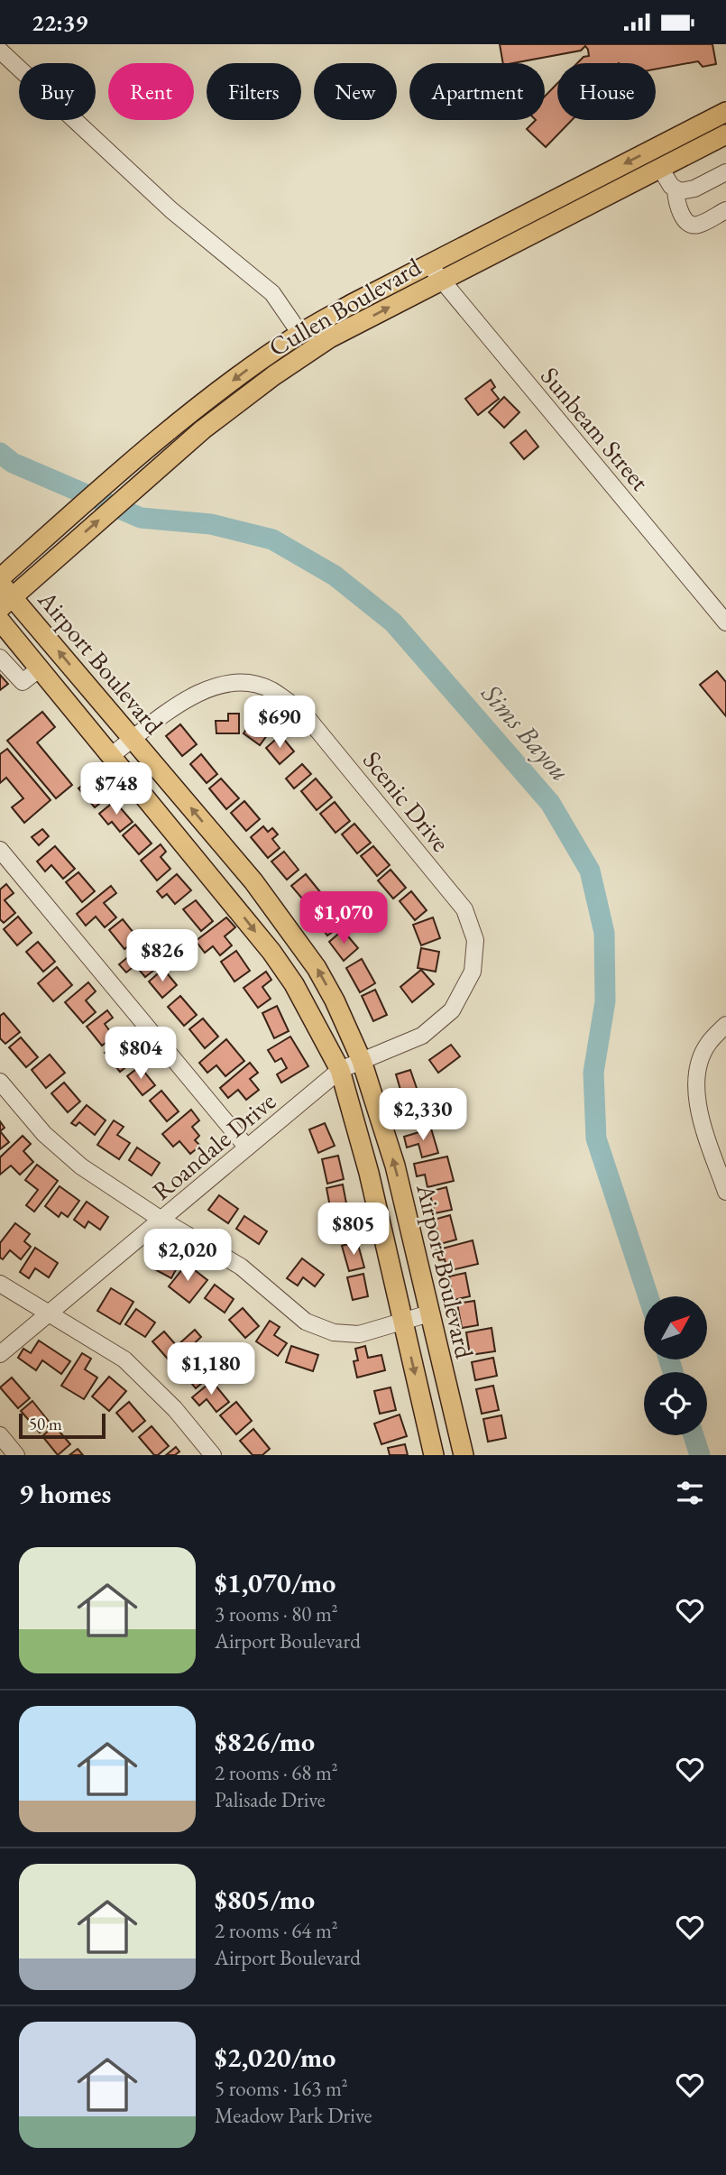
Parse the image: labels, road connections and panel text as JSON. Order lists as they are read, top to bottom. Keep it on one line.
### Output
{"streets":{"main road":["Cullen Boulevard","Airport Boulevard"],"street":["Sunbeam Street","Scenic Drive","Roandale Drive"]},"crossings":[["Cullen Boulevard","Sunbeam Street"],["Cullen Boulevard","Airport Boulevard"],["Airport Boulevard","Scenic Drive"],["Airport Boulevard","Roandale Drive"],["Scenic Drive","Roandale Drive"]],"water":["Sims Bayou"],"scale_bar":"50 m","north":"top right","page":{"status":"22:39","chip":["Buy","Rent","Filters","New","Apartment","House"],"price":["$690","$748","$1,070","$826","$804","$2,330","$805","$2,020","$1,180"],"scale":"50 m","heading":"9 homes","list":[{"name":"$1,070/mo","note":"3 rooms · 80 m² · Airport Boulevard"},{"name":"$826/mo","note":"2 rooms · 68 m² · Palisade Drive"},{"name":"$805/mo","note":"2 rooms · 64 m² · Airport Boulevard"},{"name":"$2,020/mo","note":"5 rooms · 163 m² · Meadow Park Drive"}]}}
